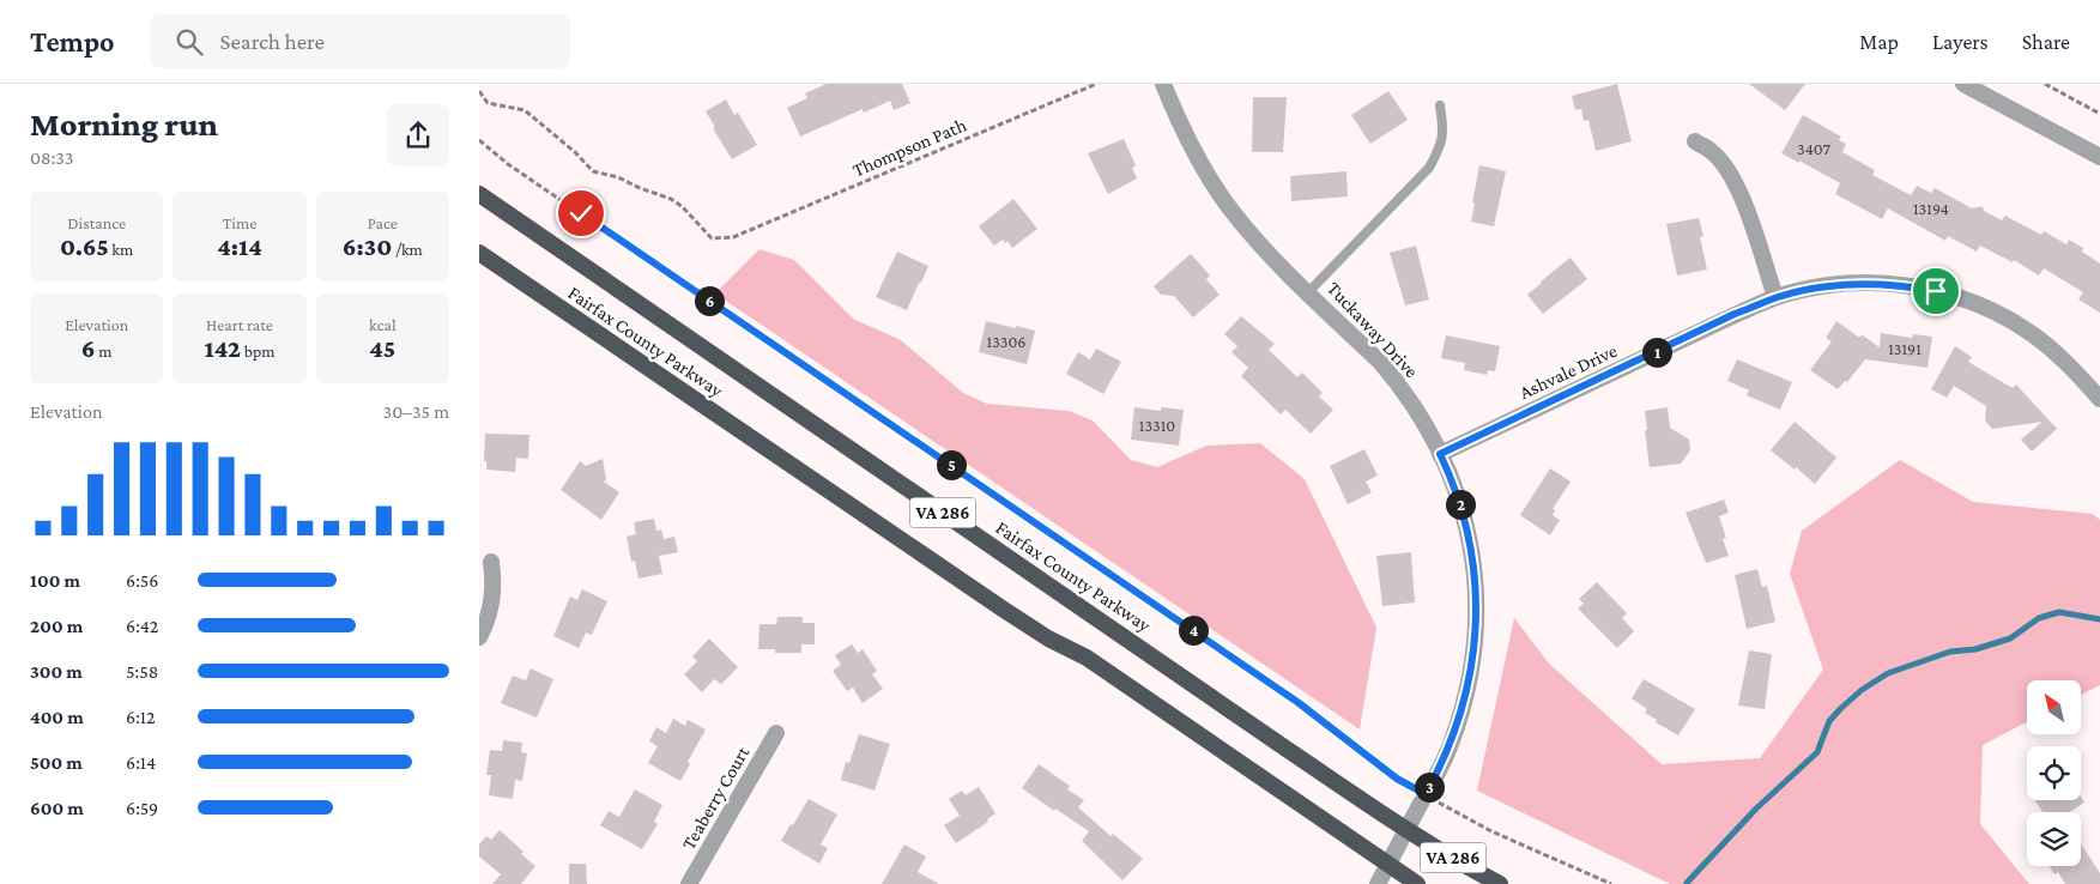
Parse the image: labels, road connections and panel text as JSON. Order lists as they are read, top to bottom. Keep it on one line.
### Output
{"streets":{"highway":["Fairfax County Parkway","VA 286"],"street":["Tuckaway Drive","Ashvale Drive","Teaberry Court"],"path":["Thompson Path"]},"crossings":[["Tuckaway Drive","Fairfax County Parkway"],["Tuckaway Drive","Ashvale Drive"]],"house_numbers":["3407","13194","13306","13191","13310"],"north":"top left","page":{"header":"Tempo","search":"Search here","nav":["Map","Layers","Share"],"heading":["Morning run","08:33"],"stats":[["Distance","0.65 km"],["Time","4:14"],["Pace","6:30 /km"],["Elevation","6 m"],["Heart rate","142 bpm"],["kcal","45"]],"pins":["6","1","5","2","4","3"],"chart":["Elevation","30–35 m"],"list":[{"name":"100 m","note":"6:56"},{"name":"200 m","note":"6:42"},{"name":"300 m","note":"5:58"},{"name":"400 m","note":"6:12"},{"name":"500 m","note":"6:14"},{"name":"600 m","note":"6:59"}]}}
